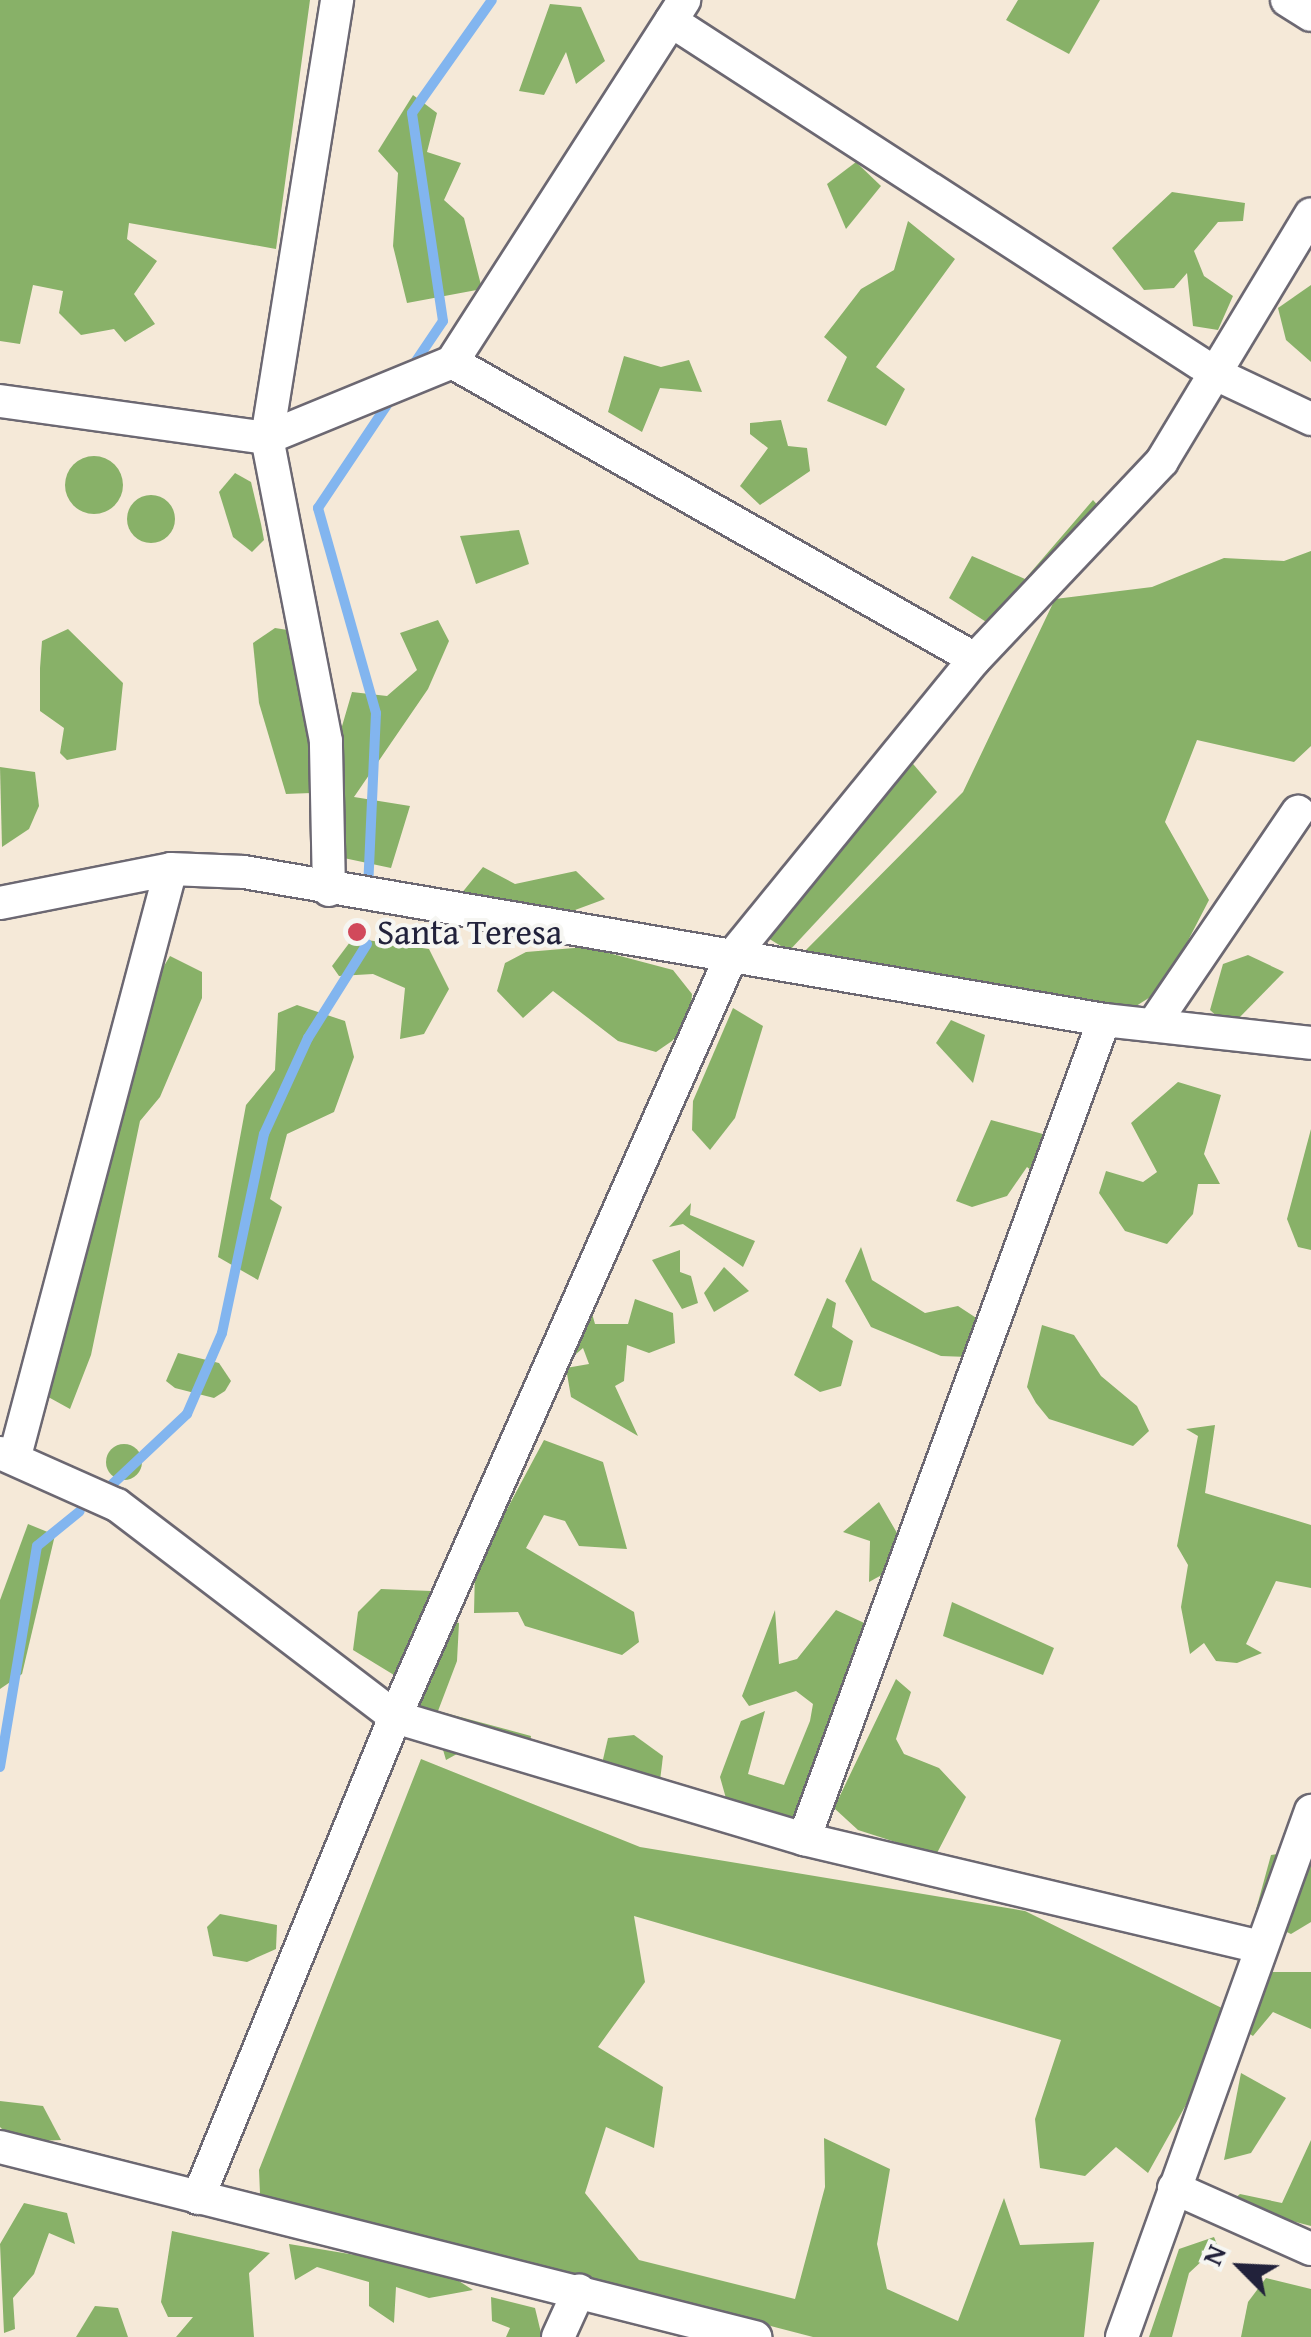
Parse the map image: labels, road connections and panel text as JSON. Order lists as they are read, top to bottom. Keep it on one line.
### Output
{"places":["Santa Teresa"],"north":"top left"}
